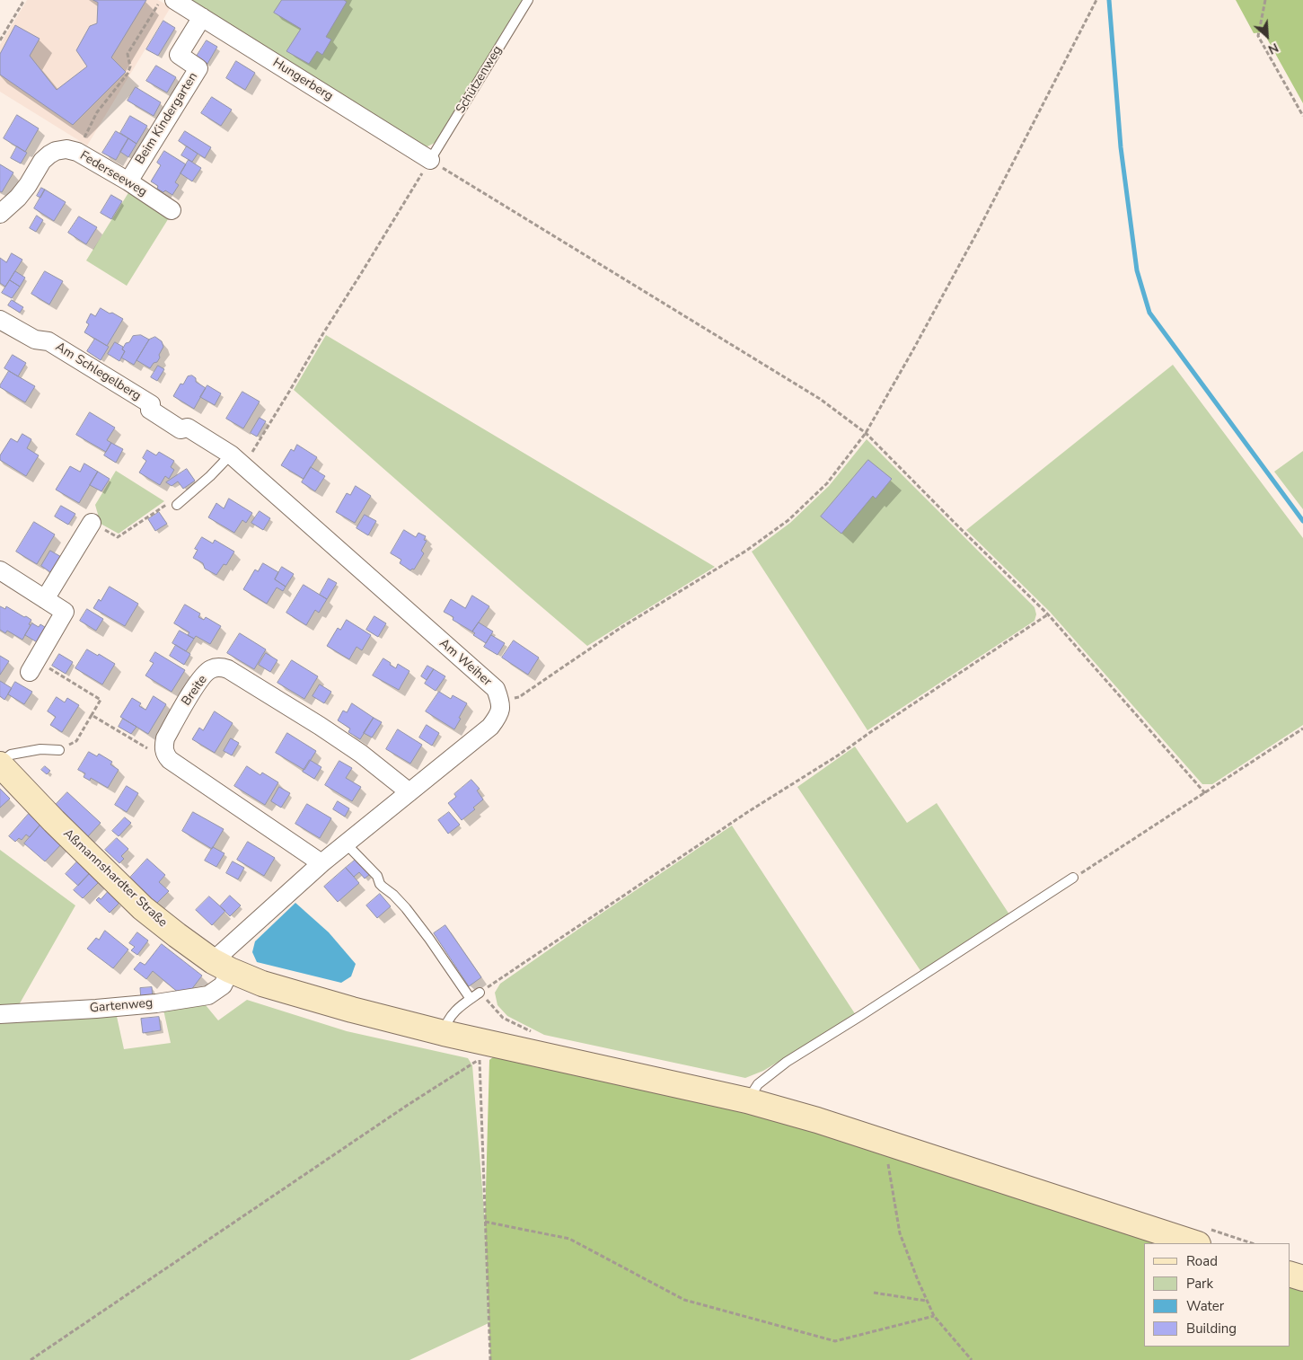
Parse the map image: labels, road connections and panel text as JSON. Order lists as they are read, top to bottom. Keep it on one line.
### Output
{"streets":{"main road":["Aßmannshardter Straße"],"street":["Hungerberg","Beim Kindergarten","Federseeweg","Am Schlegelberg","Am Weiher","Breite","Gartenweg"],"lane":["Schützenweg"]},"crossings":[["Hungerberg","Schützenweg"],["Hungerberg","Beim Kindergarten"],["Beim Kindergarten","Federseeweg"],["Am Schlegelberg","Am Weiher"],["Aßmannshardter Straße","Gartenweg"]],"legend":["Road","Park","Water","Building"],"north":"bottom right"}
